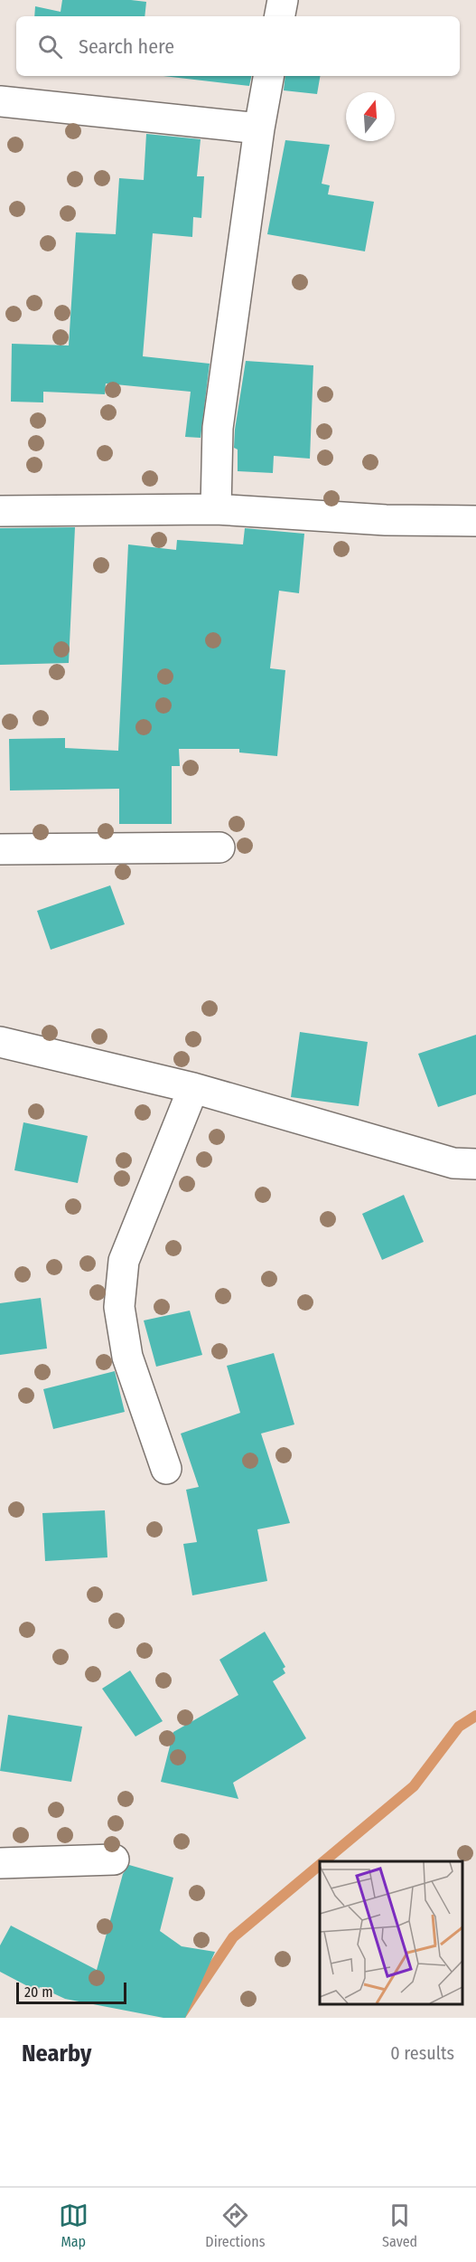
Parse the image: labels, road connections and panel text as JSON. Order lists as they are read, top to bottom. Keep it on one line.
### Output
{"scale_bar":"20 m","north":"top","page":{"search":"Search here","scale":"20 m","heading":["Nearby","0 results"],"nav":["Map","Directions","Saved"]}}
